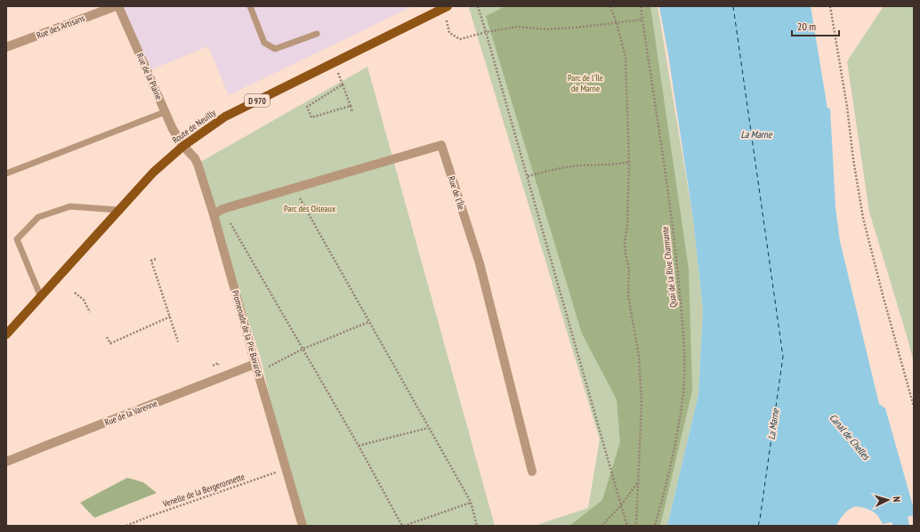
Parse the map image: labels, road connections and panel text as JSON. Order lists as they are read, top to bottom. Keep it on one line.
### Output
{"streets":{"main road":["D 970","Route de Neuilly"],"street":["Rue des Artisans","Rue de la Plaine","Rue de l'Île","Promenade de la Pie Bavarde","Rue de la Varenne"],"path":["Quai de la Rive Charmante","Venelle de la Bergeronnette"]},"crossings":[["Rue de la Plaine","Route de Neuilly"],["Rue de la Plaine","Promenade de la Pie Bavarde"],["Route de Neuilly","Promenade de la Pie Bavarde"],["Rue de l'Île","Promenade de la Pie Bavarde"],["Promenade de la Pie Bavarde","Rue de la Varenne"],["Promenade de la Pie Bavarde","Venelle de la Bergeronnette"]],"water":["La Marne","Canal de Chelles"],"parks":["Parc de l'Île de Marne","Parc des Oiseaux"],"scale_bar":"20 m","north":"right"}
